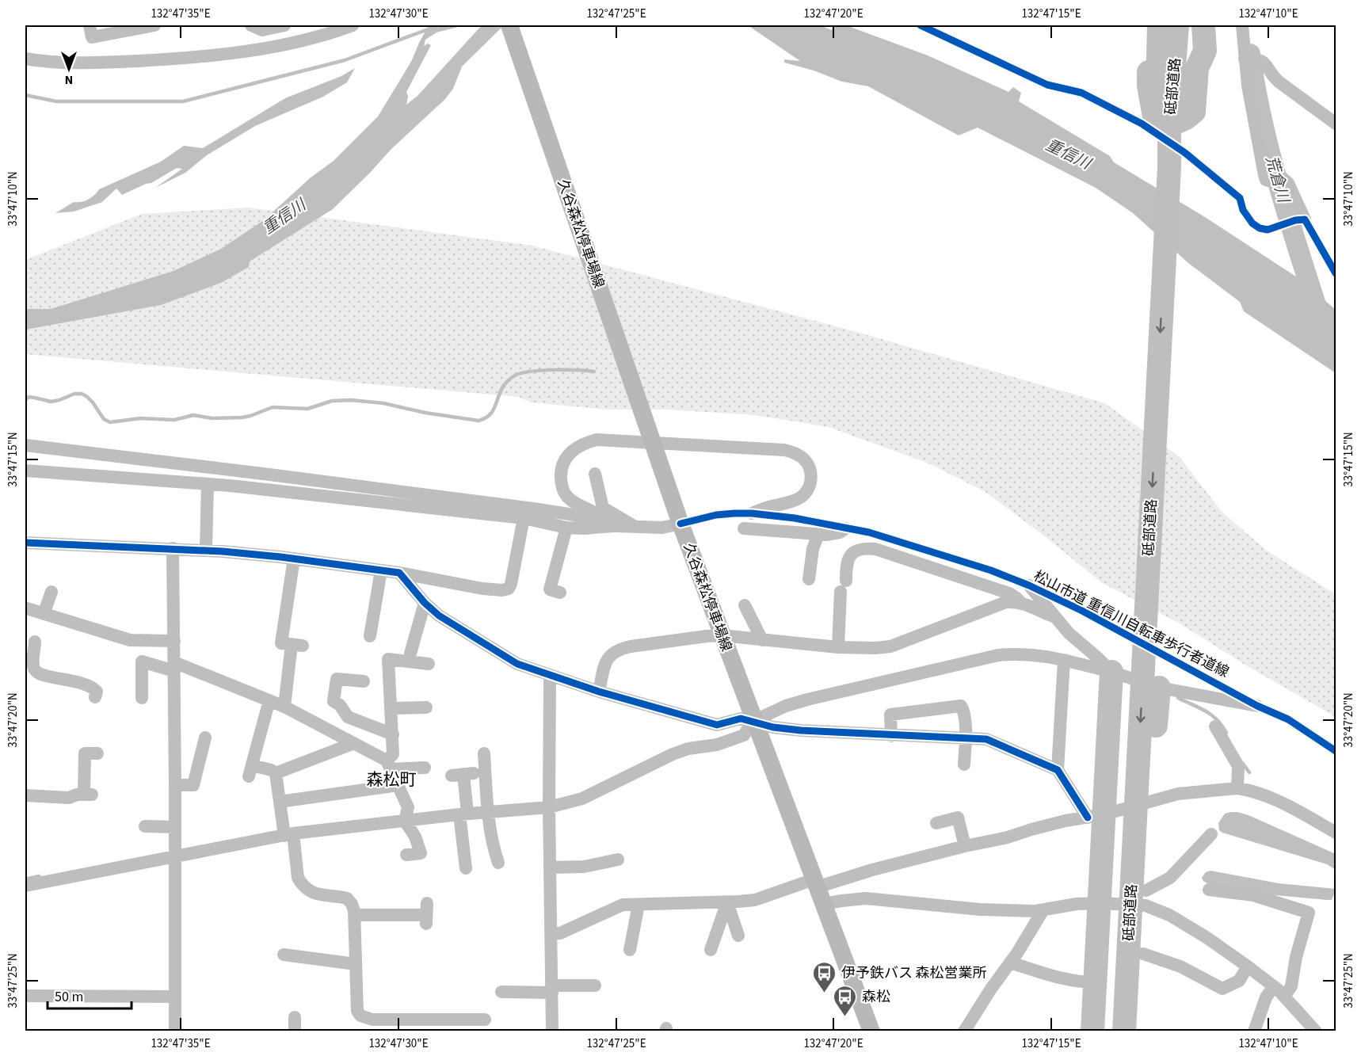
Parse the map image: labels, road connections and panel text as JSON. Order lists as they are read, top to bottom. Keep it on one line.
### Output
{"streets":{"highway":["砥部道路"],"main road":["久谷森松停車場線"],"cycle path":["松山市道 重信川自転車歩行者道線"]},"districts":["森松町"],"water":["重信川","荒倉川"],"places":{"bus stop":["伊予鉄バス 森松営業所","森松"]},"scale_bar":"50 m","north":"bottom","coordinates":["132°47'35\"E","132°47'30\"E","132°47'25\"E","132°47'20\"E","132°47'15\"E","132°47'10\"E","33°47'10\"N","33°47'15\"N","33°47'20\"N","33°47'25\"N"]}
